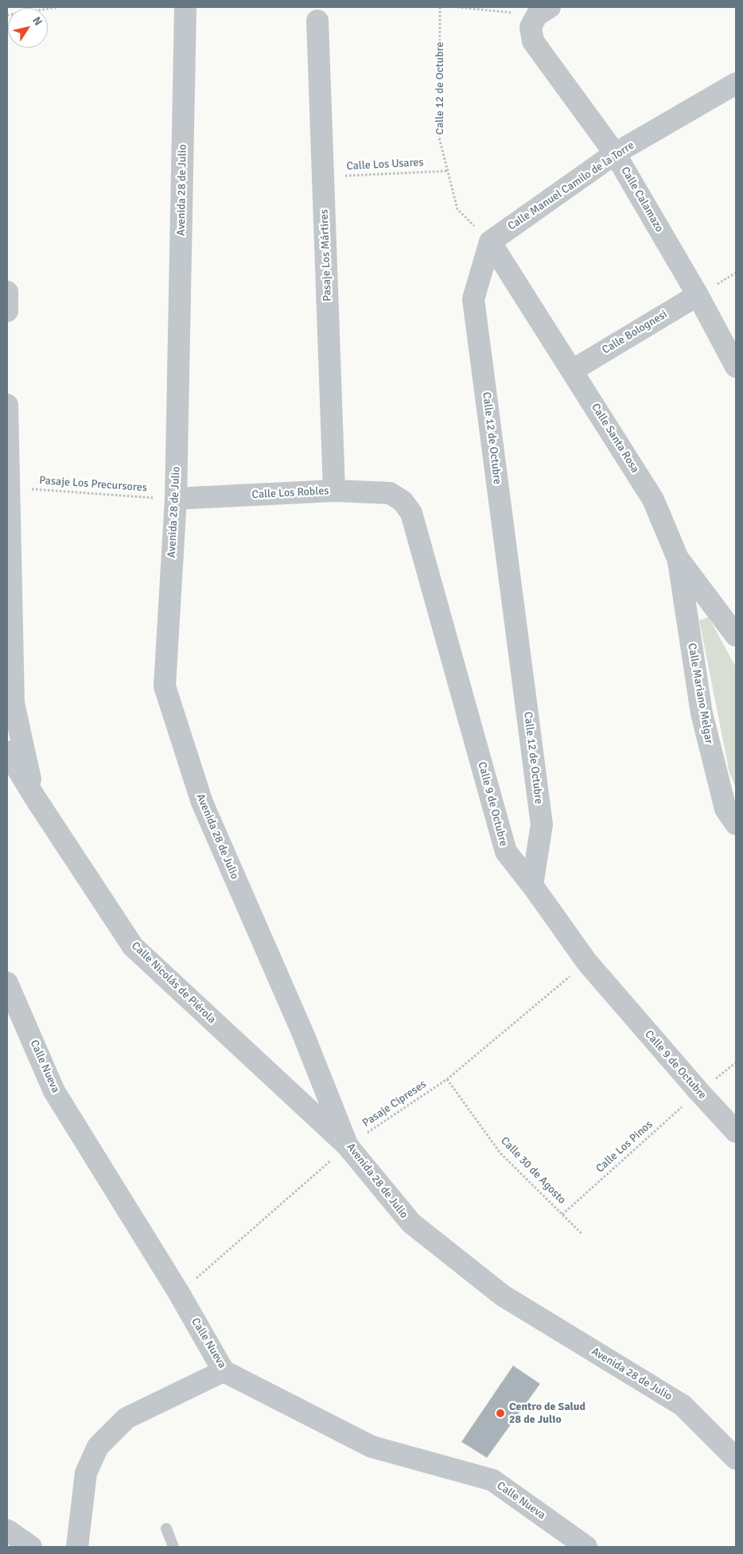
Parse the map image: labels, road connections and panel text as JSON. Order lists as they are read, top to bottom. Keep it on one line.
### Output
{"streets":{"street":["Calle 12 de Octubre","Calle Manuel Camilo de la Torre","Avenida 28 de Julio","Calle Calamazo","Pasaje Los Mártires","Calle Bolognesi","Calle Santa Rosa","Calle Los Robles","Calle Mariano Melgar","Calle 9 de Octubre","Calle Nicolás de Piérola","Calle Nueva"],"path":["Calle Los Usares","Pasaje Los Precursores","Pasaje Cipreses","Calle Los Pinos","Calle 30 de Agosto"]},"crossings":[["Calle 12 de Octubre","Calle Los Usares"],["Calle 12 de Octubre","Calle Manuel Camilo de la Torre"],["Calle 12 de Octubre","Calle Santa Rosa"],["Calle 12 de Octubre","Calle 9 de Octubre"],["Calle Los Usares","Pasaje Los Mártires"],["Calle Manuel Camilo de la Torre","Calle Calamazo"],["Calle Manuel Camilo de la Torre","Calle Santa Rosa"],["Avenida 28 de Julio","Pasaje Los Precursores"],["Avenida 28 de Julio","Calle Los Robles"],["Avenida 28 de Julio","Calle Nicolás de Piérola"],["Avenida 28 de Julio","Pasaje Cipreses"],["Calle Calamazo","Calle Bolognesi"],["Pasaje Los Mártires","Calle Los Robles"],["Calle Bolognesi","Calle Santa Rosa"],["Calle Santa Rosa","Calle Mariano Melgar"],["Pasaje Los Precursores","Calle Los Robles"],["Calle Los Robles","Calle 9 de Octubre"],["Calle 9 de Octubre","Pasaje Cipreses"],["Calle 9 de Octubre","Calle Los Pinos"],["Calle Nicolás de Piérola","Pasaje Cipreses"],["Calle Nueva","Pasaje Cipreses"],["Pasaje Cipreses","Calle 30 de Agosto"],["Calle Los Pinos","Calle 30 de Agosto"]],"places":["Centro de Salud 28 de Julio"],"north":"top right"}
